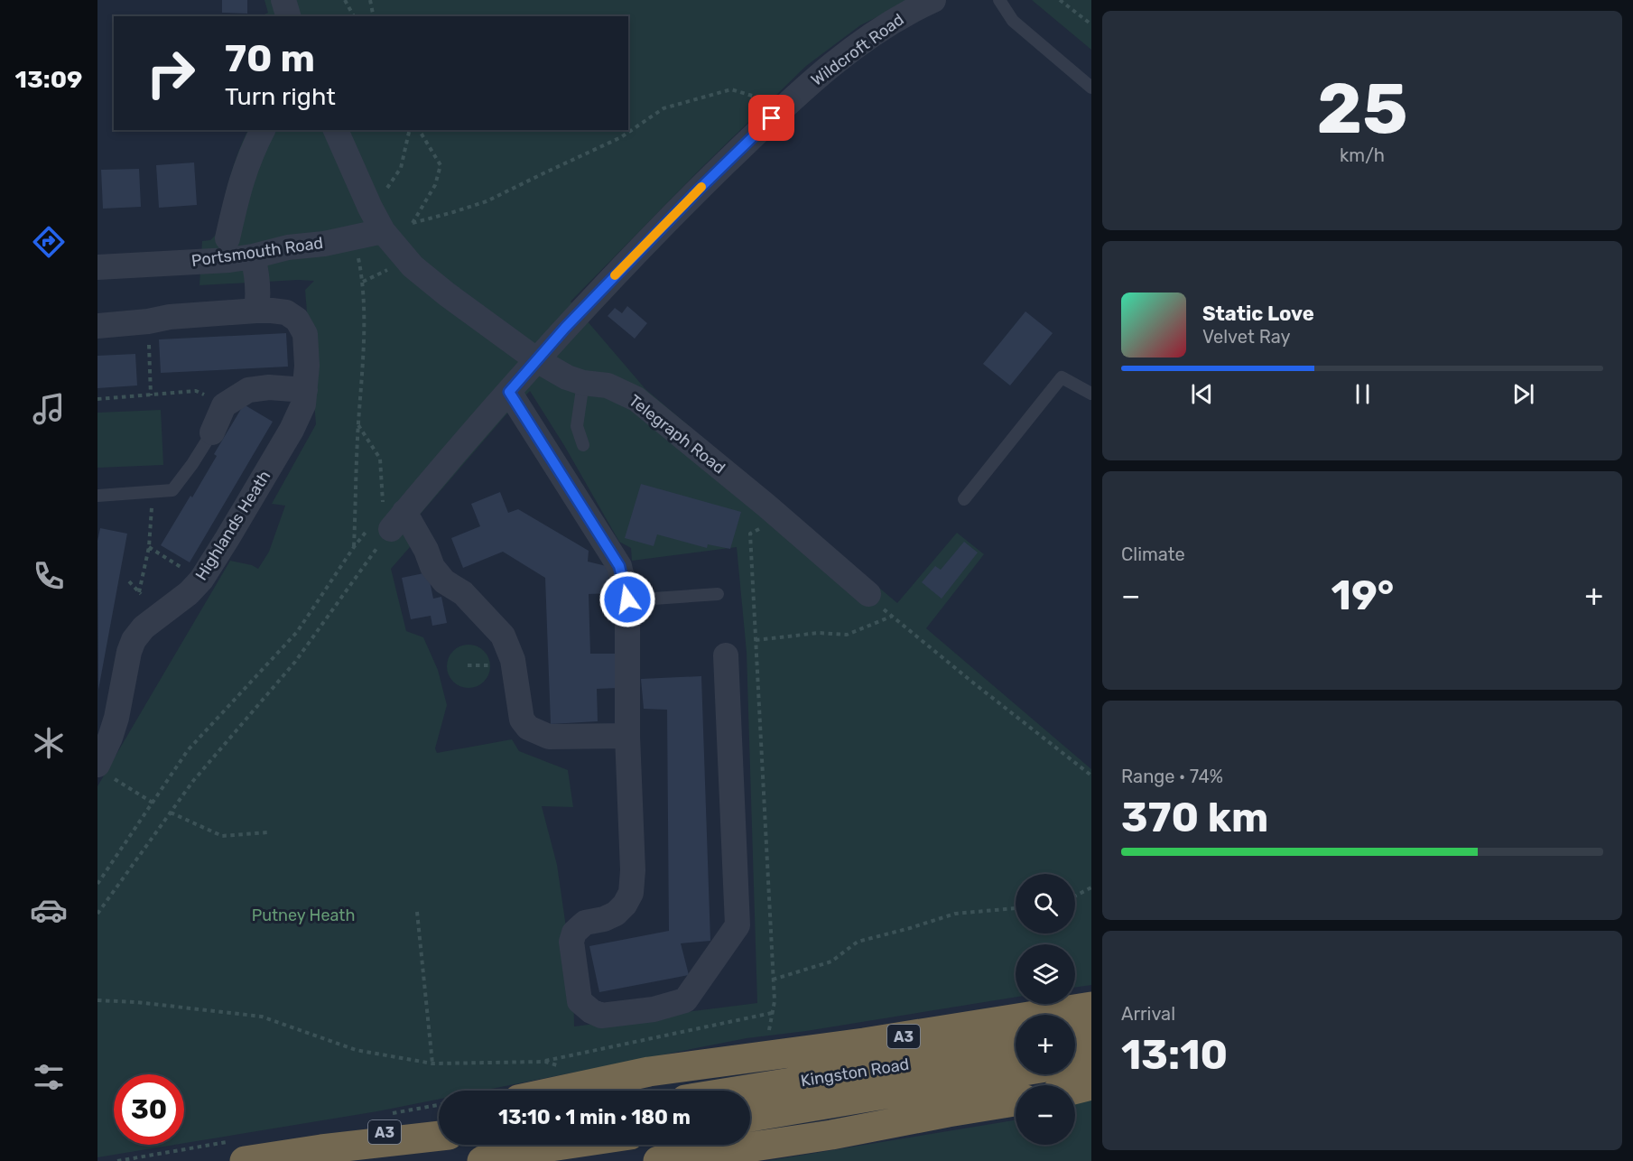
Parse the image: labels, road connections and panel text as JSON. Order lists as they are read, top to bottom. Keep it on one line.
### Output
{"streets":{"highway":["A3","Kingston Road"],"street":["Wildcroft Road","Portsmouth Road","Telegraph Road","Highlands Heath"]},"crossings":[["Wildcroft Road","Telegraph Road"],["Portsmouth Road","Telegraph Road"]],"parks":["Putney Heath"],"page":{"tabs":"13:09","tile":[["25","km/h"],"Climate",["Range · 74%","370 km"],["Arrival","13:10"]],"turn":["70 m","Turn right"],"song":["Static Love","Velvet Ray"],"heat":["−","19°","+"],"map_buttons":["+","−"],"limit":"30","trip":"13:10 · 1 min · 180 m"}}
